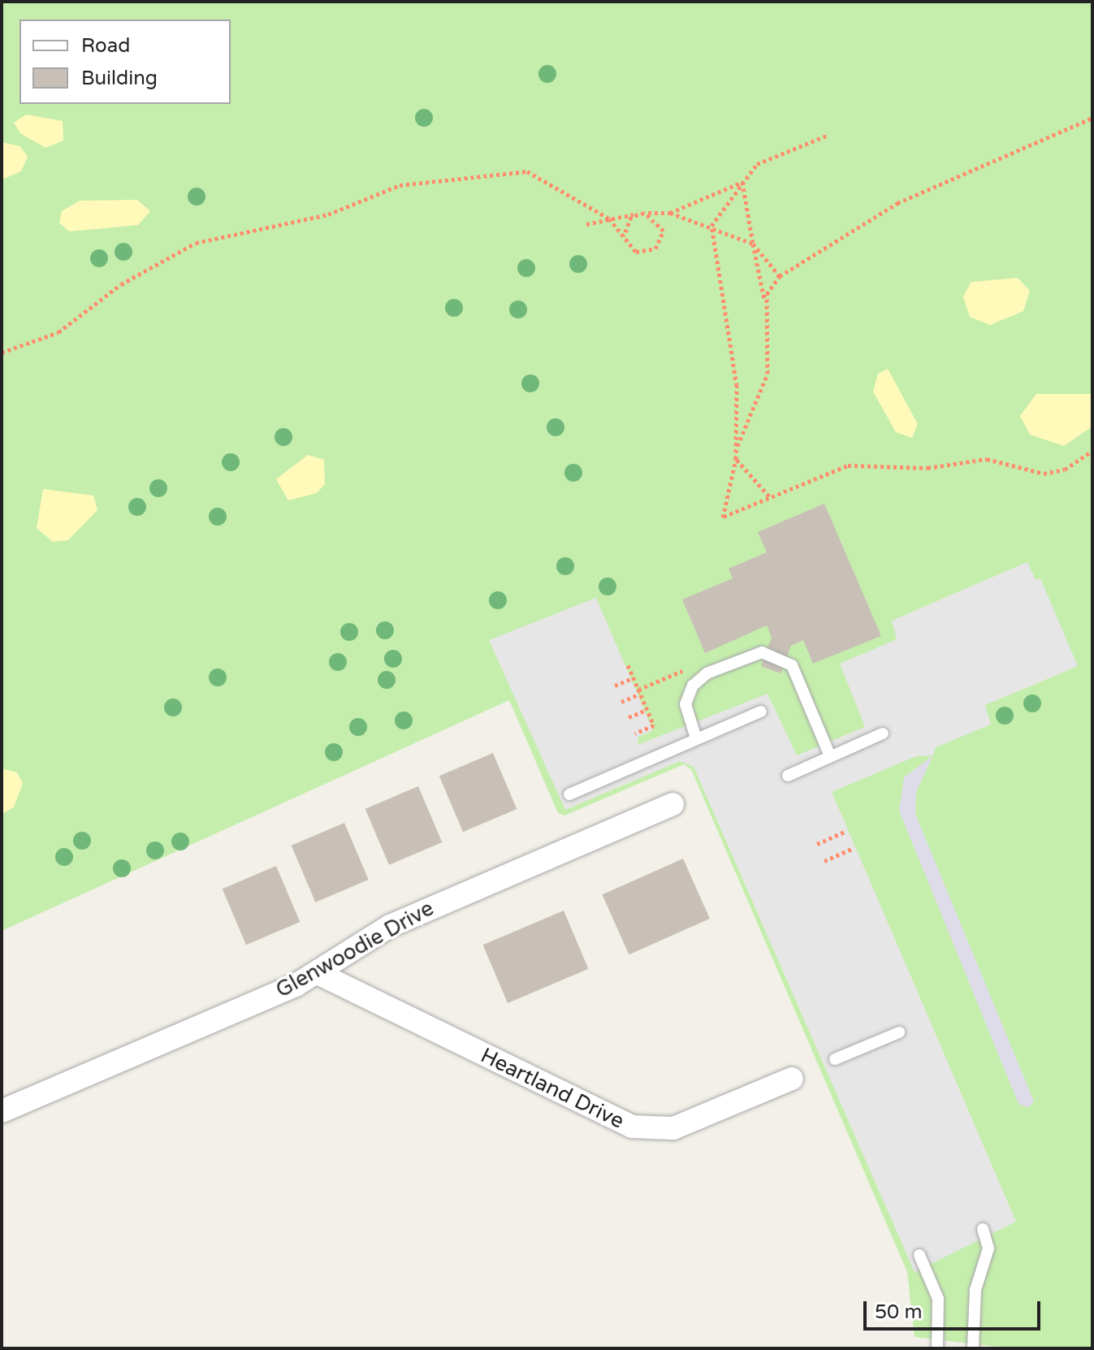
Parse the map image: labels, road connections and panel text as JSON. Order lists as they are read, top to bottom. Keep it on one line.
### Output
{"streets":{"street":["Glenwoodie Drive","Heartland Drive"]},"crossings":[["Glenwoodie Drive","Heartland Drive"]],"legend":["Road","Building"],"scale_bar":"50 m"}
